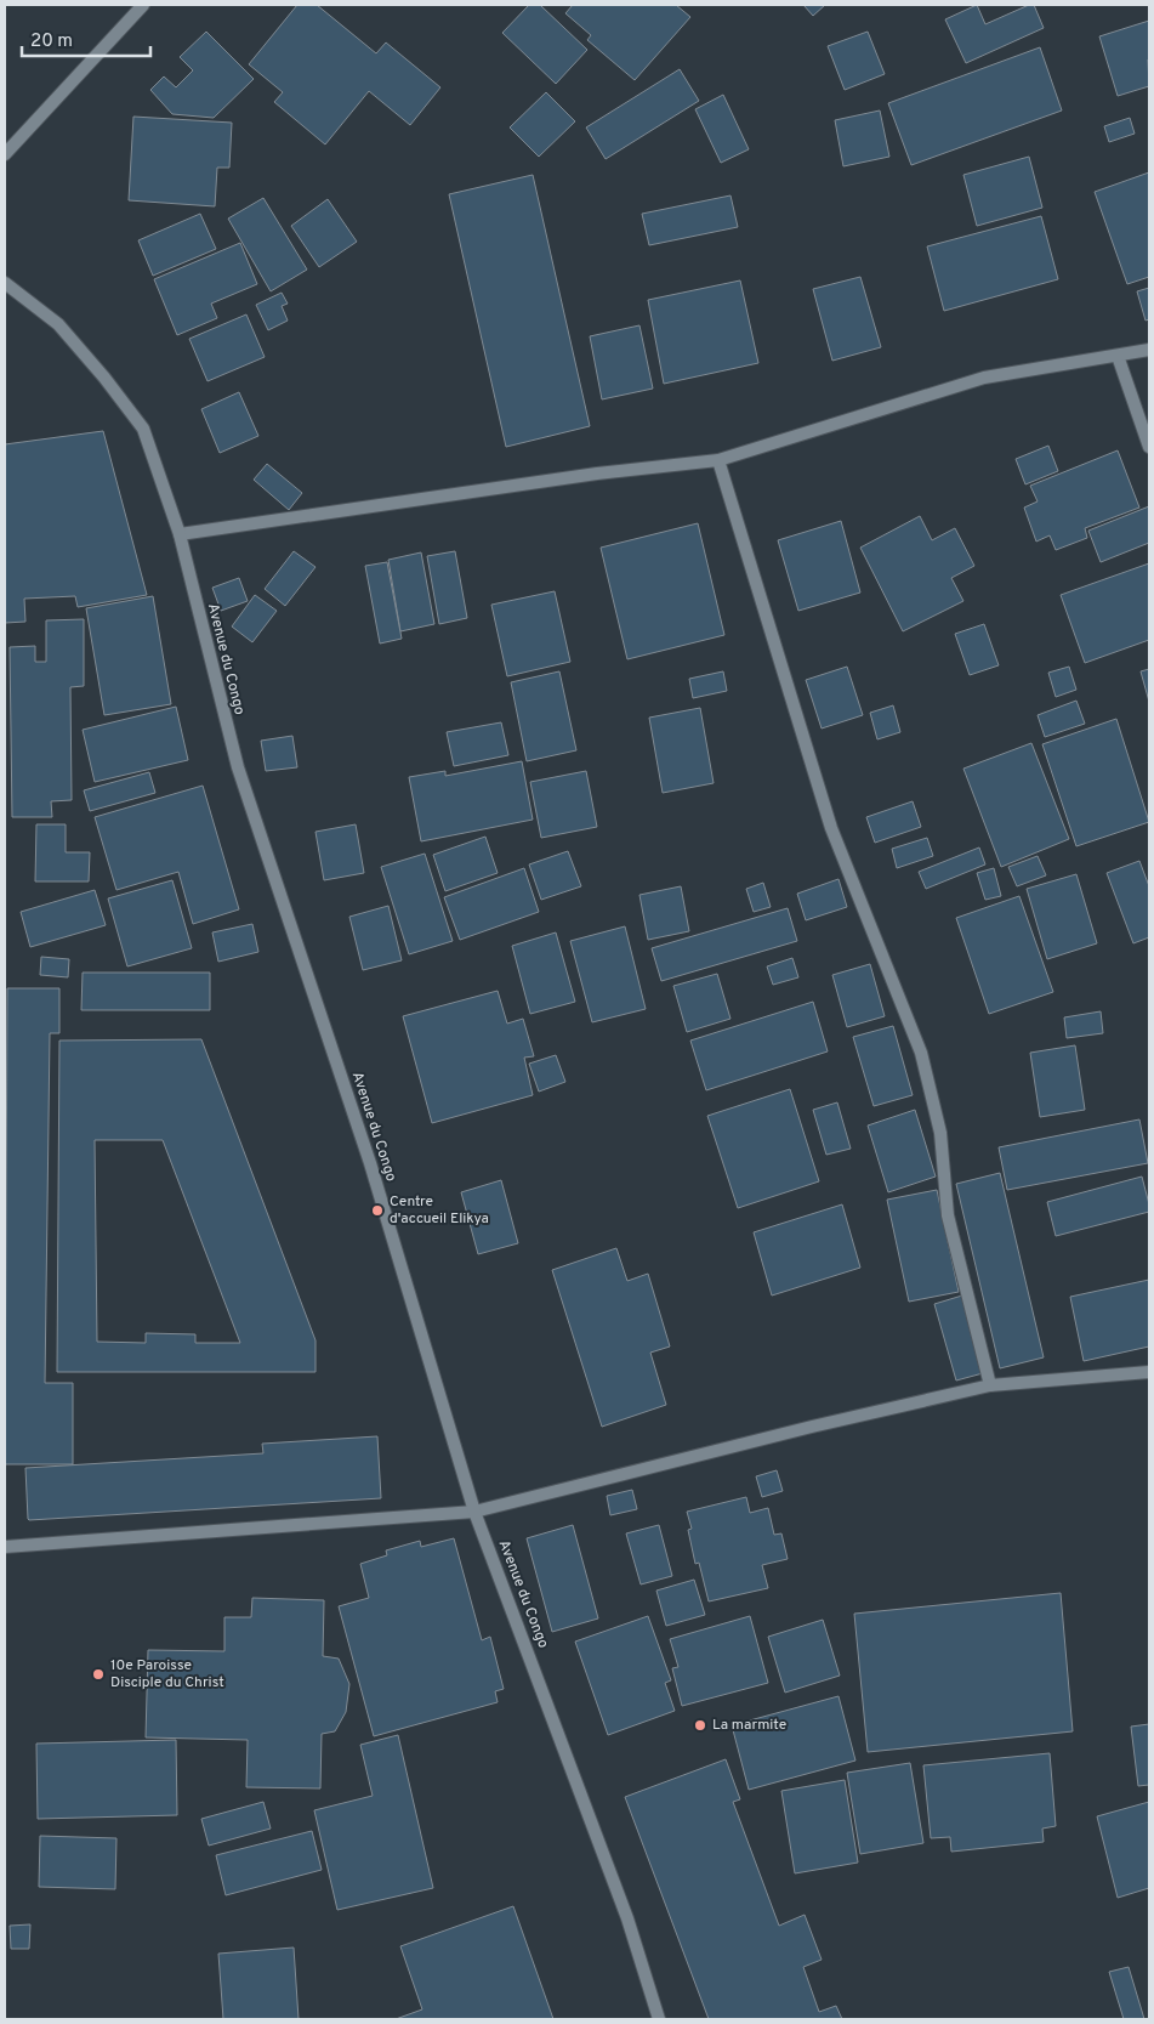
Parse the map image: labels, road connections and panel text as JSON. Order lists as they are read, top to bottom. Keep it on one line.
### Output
{"streets":{"street":["Avenue du Congo"]},"places":["Centre d'accueil Elikya","10e Paroisse Disciple du Christ","La marmite"],"scale_bar":"20 m"}
